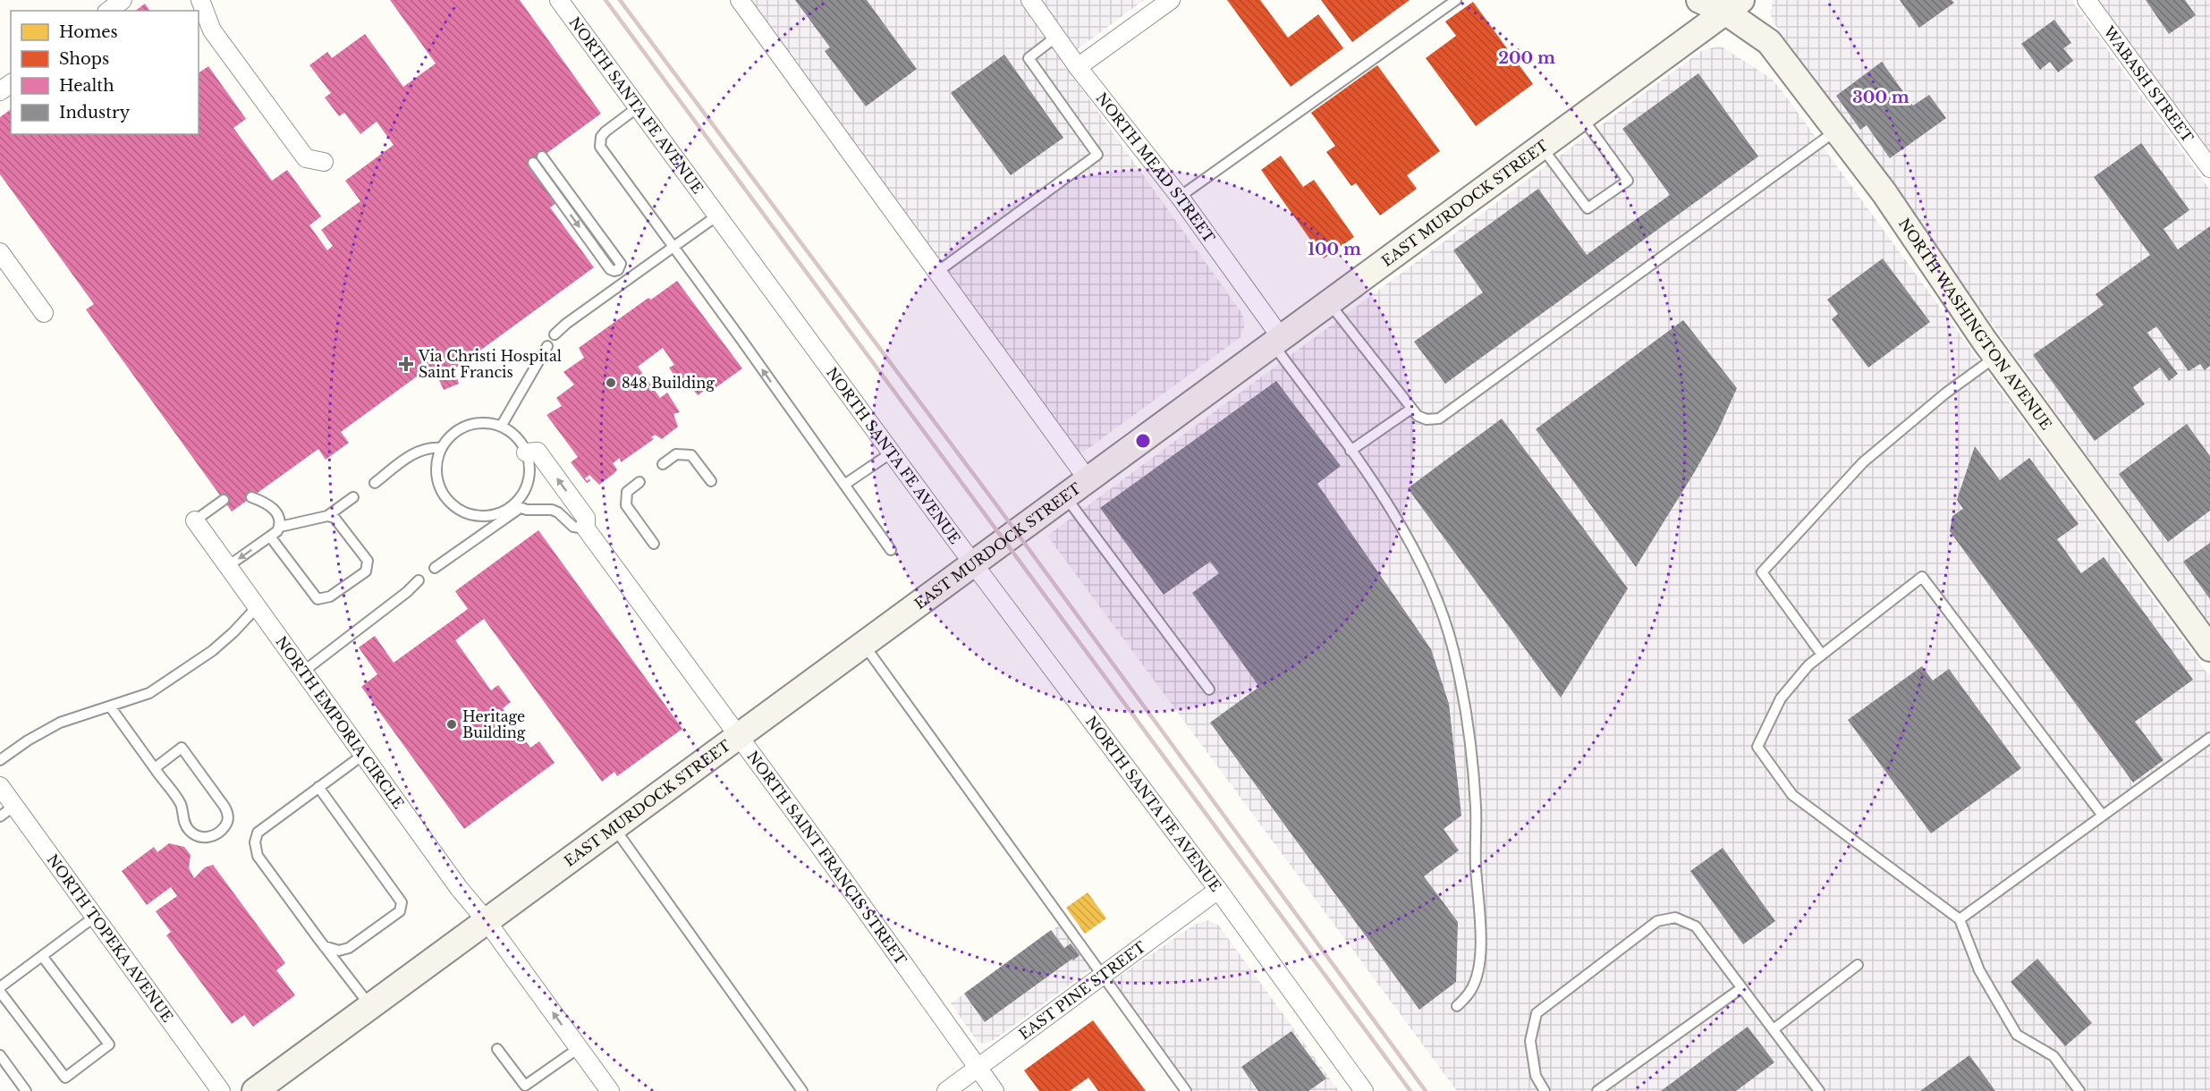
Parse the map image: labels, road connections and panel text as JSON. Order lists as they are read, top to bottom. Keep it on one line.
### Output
{"streets":{"street":["WABASH STREET","NORTH SANTA FE AVENUE","NORTH MEAD STREET","EAST MURDOCK STREET","NORTH WASHINGTON AVENUE","NORTH EMPORIA CIRCLE","NORTH SAINT FRANCIS STREET","NORTH TOPEKA AVENUE","EAST PINE STREET"]},"crossings":[["NORTH SANTA FE AVENUE","EAST MURDOCK STREET"],["NORTH SANTA FE AVENUE","EAST PINE STREET"],["NORTH MEAD STREET","EAST MURDOCK STREET"],["EAST MURDOCK STREET","NORTH WASHINGTON AVENUE"],["EAST MURDOCK STREET","NORTH EMPORIA CIRCLE"],["EAST MURDOCK STREET","NORTH SAINT FRANCIS STREET"],["NORTH SAINT FRANCIS STREET","EAST PINE STREET"]],"places":{"health":["Via Christi Hospital Saint Francis"],"other":["848 Building","Heritage Building"]},"legend":["Homes","Shops","Health","Industry"],"rings":["200 m","300 m","100 m"]}
